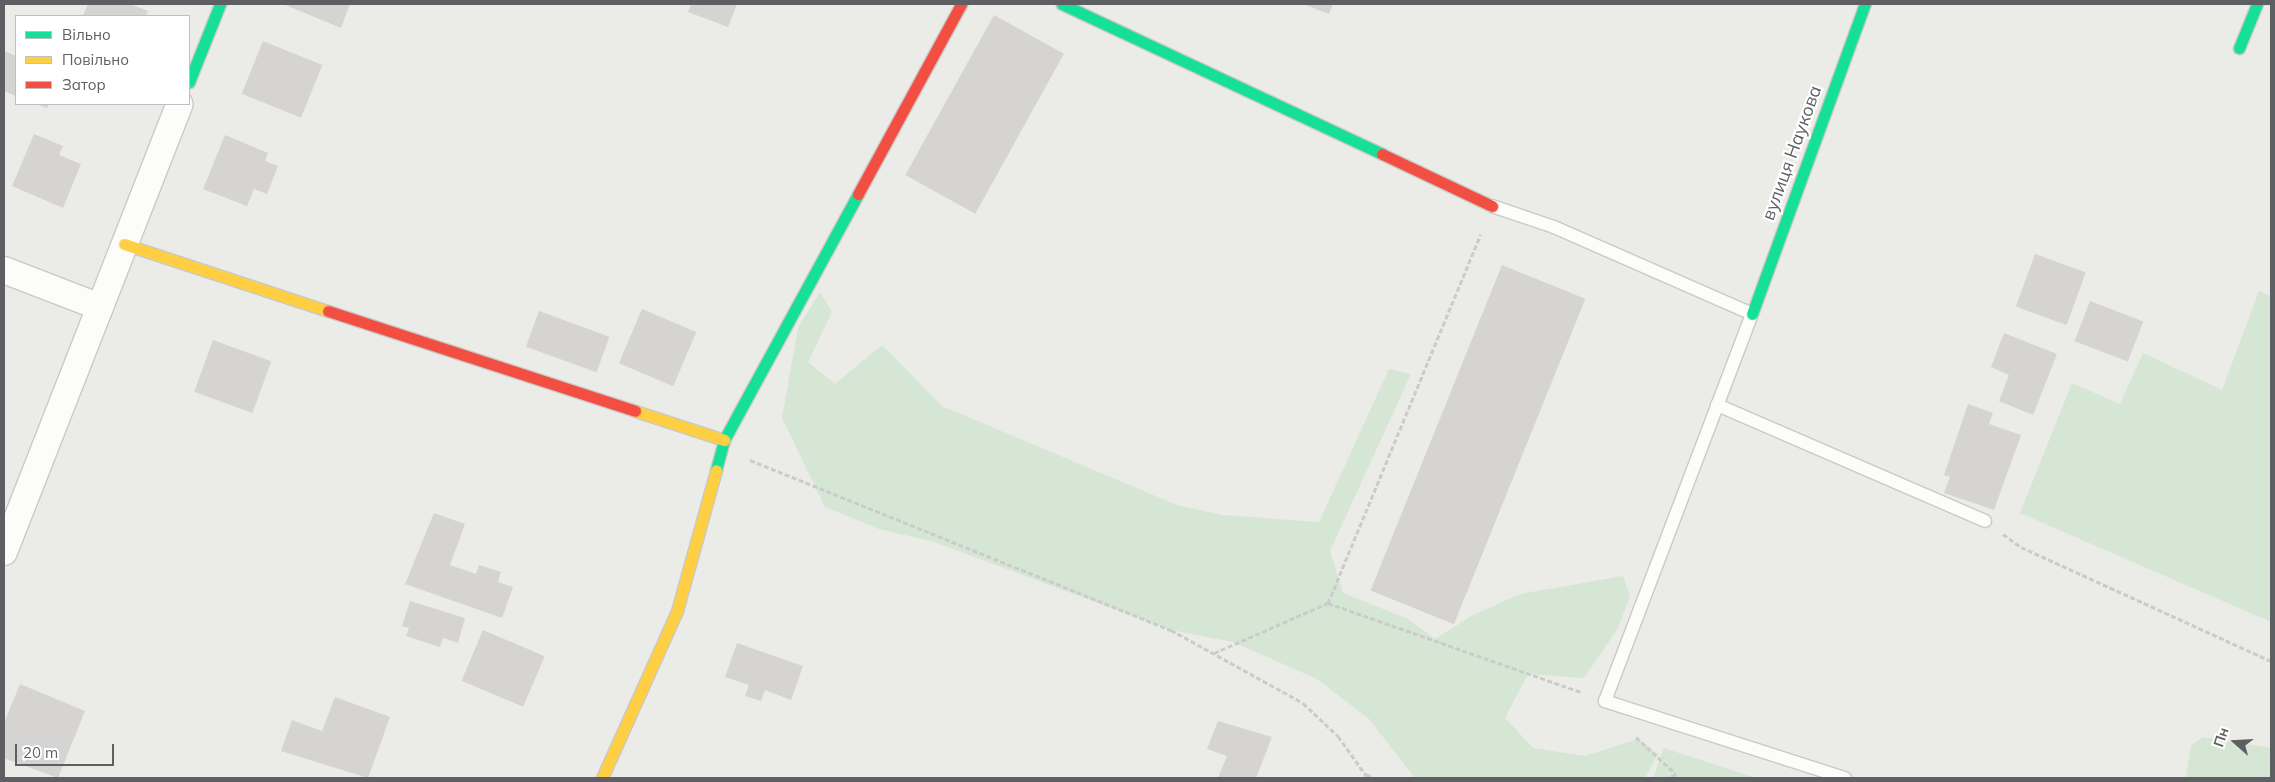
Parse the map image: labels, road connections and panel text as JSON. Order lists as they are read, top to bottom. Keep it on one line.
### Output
{"streets":{"street":["вулиця Наукова"]},"legend":["Вільно","Повільно","Затор"],"scale_bar":"20 m","north":"left"}
